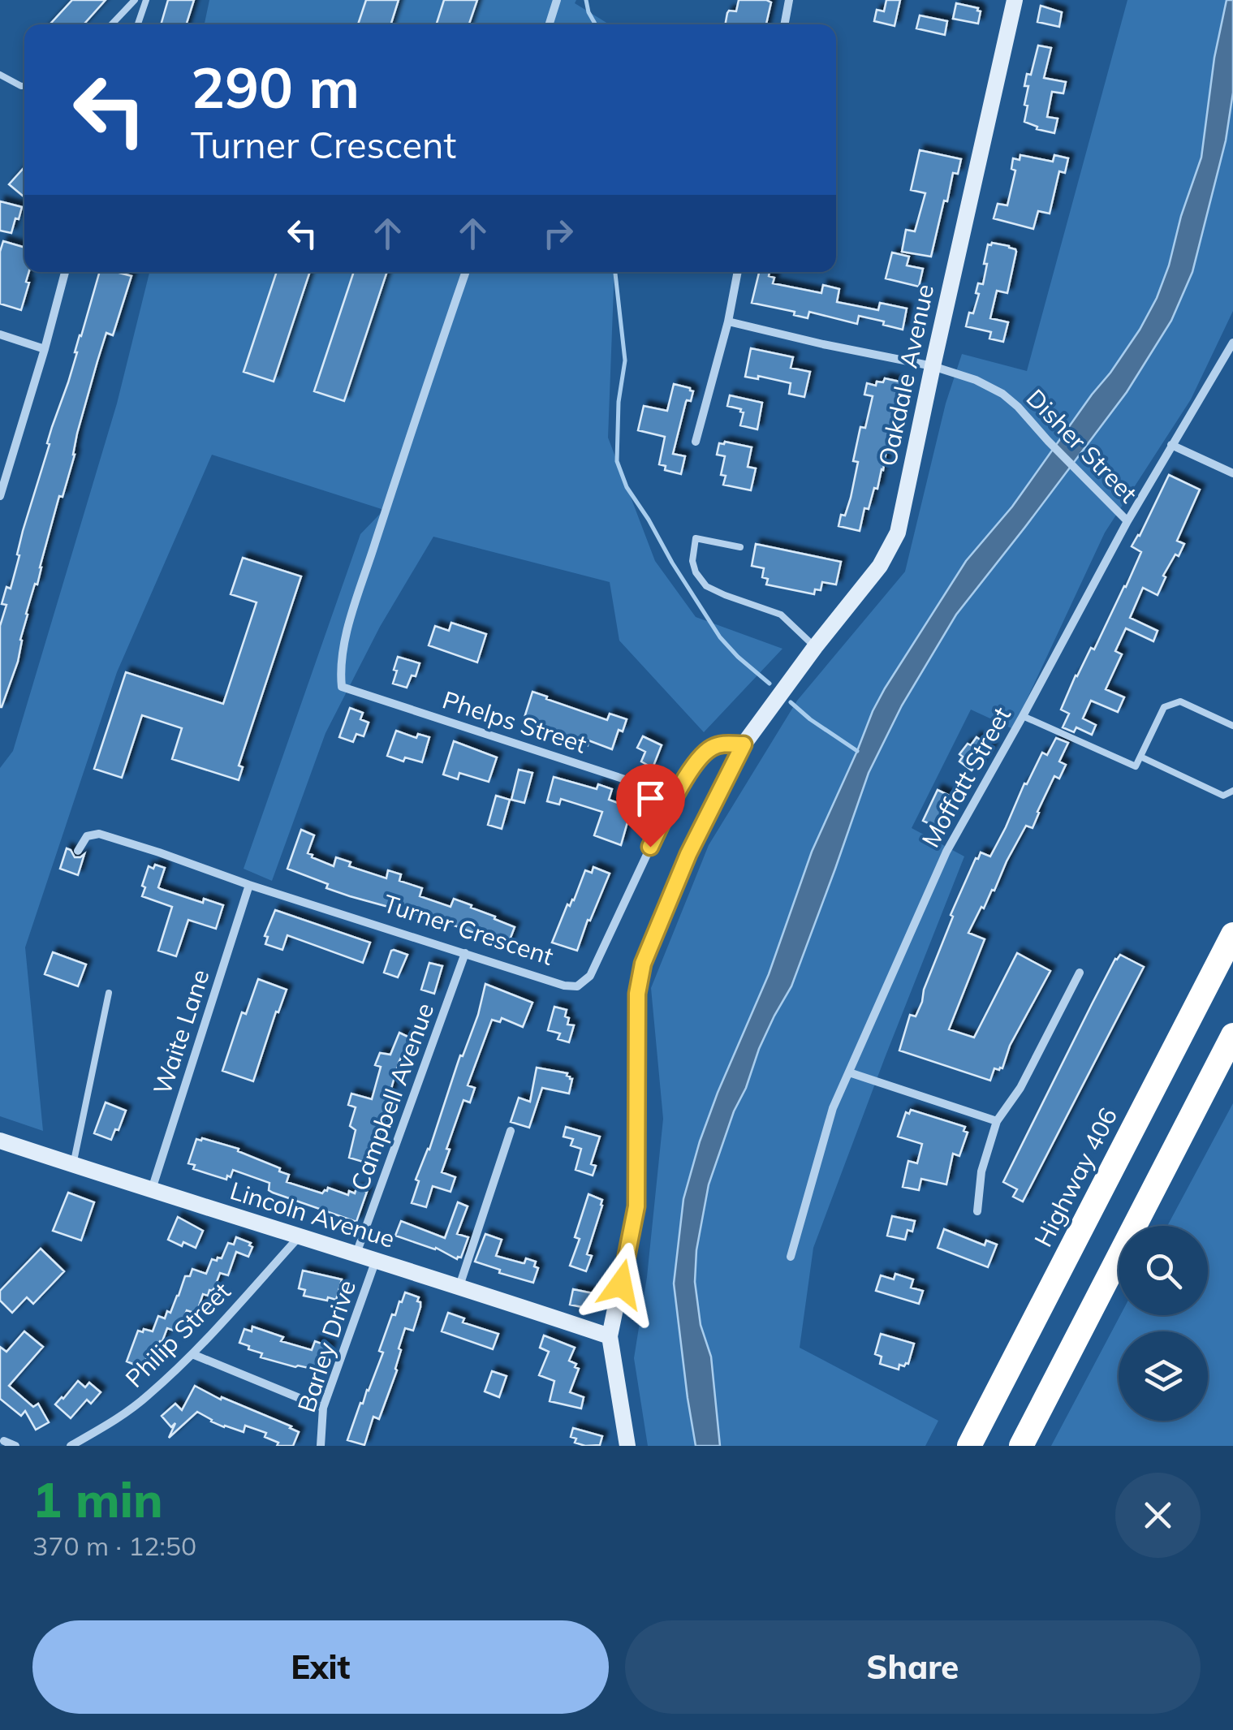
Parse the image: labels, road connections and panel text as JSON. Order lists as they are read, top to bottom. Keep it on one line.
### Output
{"streets":{"highway":["Highway 406"],"street":["Oakdale Avenue","Disher Street","Phelps Street","Moffatt Street","Turner Crescent","Waite Lane","Campbell Avenue","Lincoln Avenue","Philip Street","Barley Drive"]},"crossings":[["Oakdale Avenue","Disher Street"],["Oakdale Avenue","Turner Crescent"],["Disher Street","Moffatt Street"],["Phelps Street","Turner Crescent"],["Turner Crescent","Waite Lane"],["Turner Crescent","Campbell Avenue"],["Waite Lane","Lincoln Avenue"],["Campbell Avenue","Lincoln Avenue"],["Lincoln Avenue","Philip Street"],["Lincoln Avenue","Barley Drive"]],"page":{"turn":["290 m","Turner Crescent"],"heading":["1 min","370 m · 12:50"],"buttons":["Exit","Share"]}}
